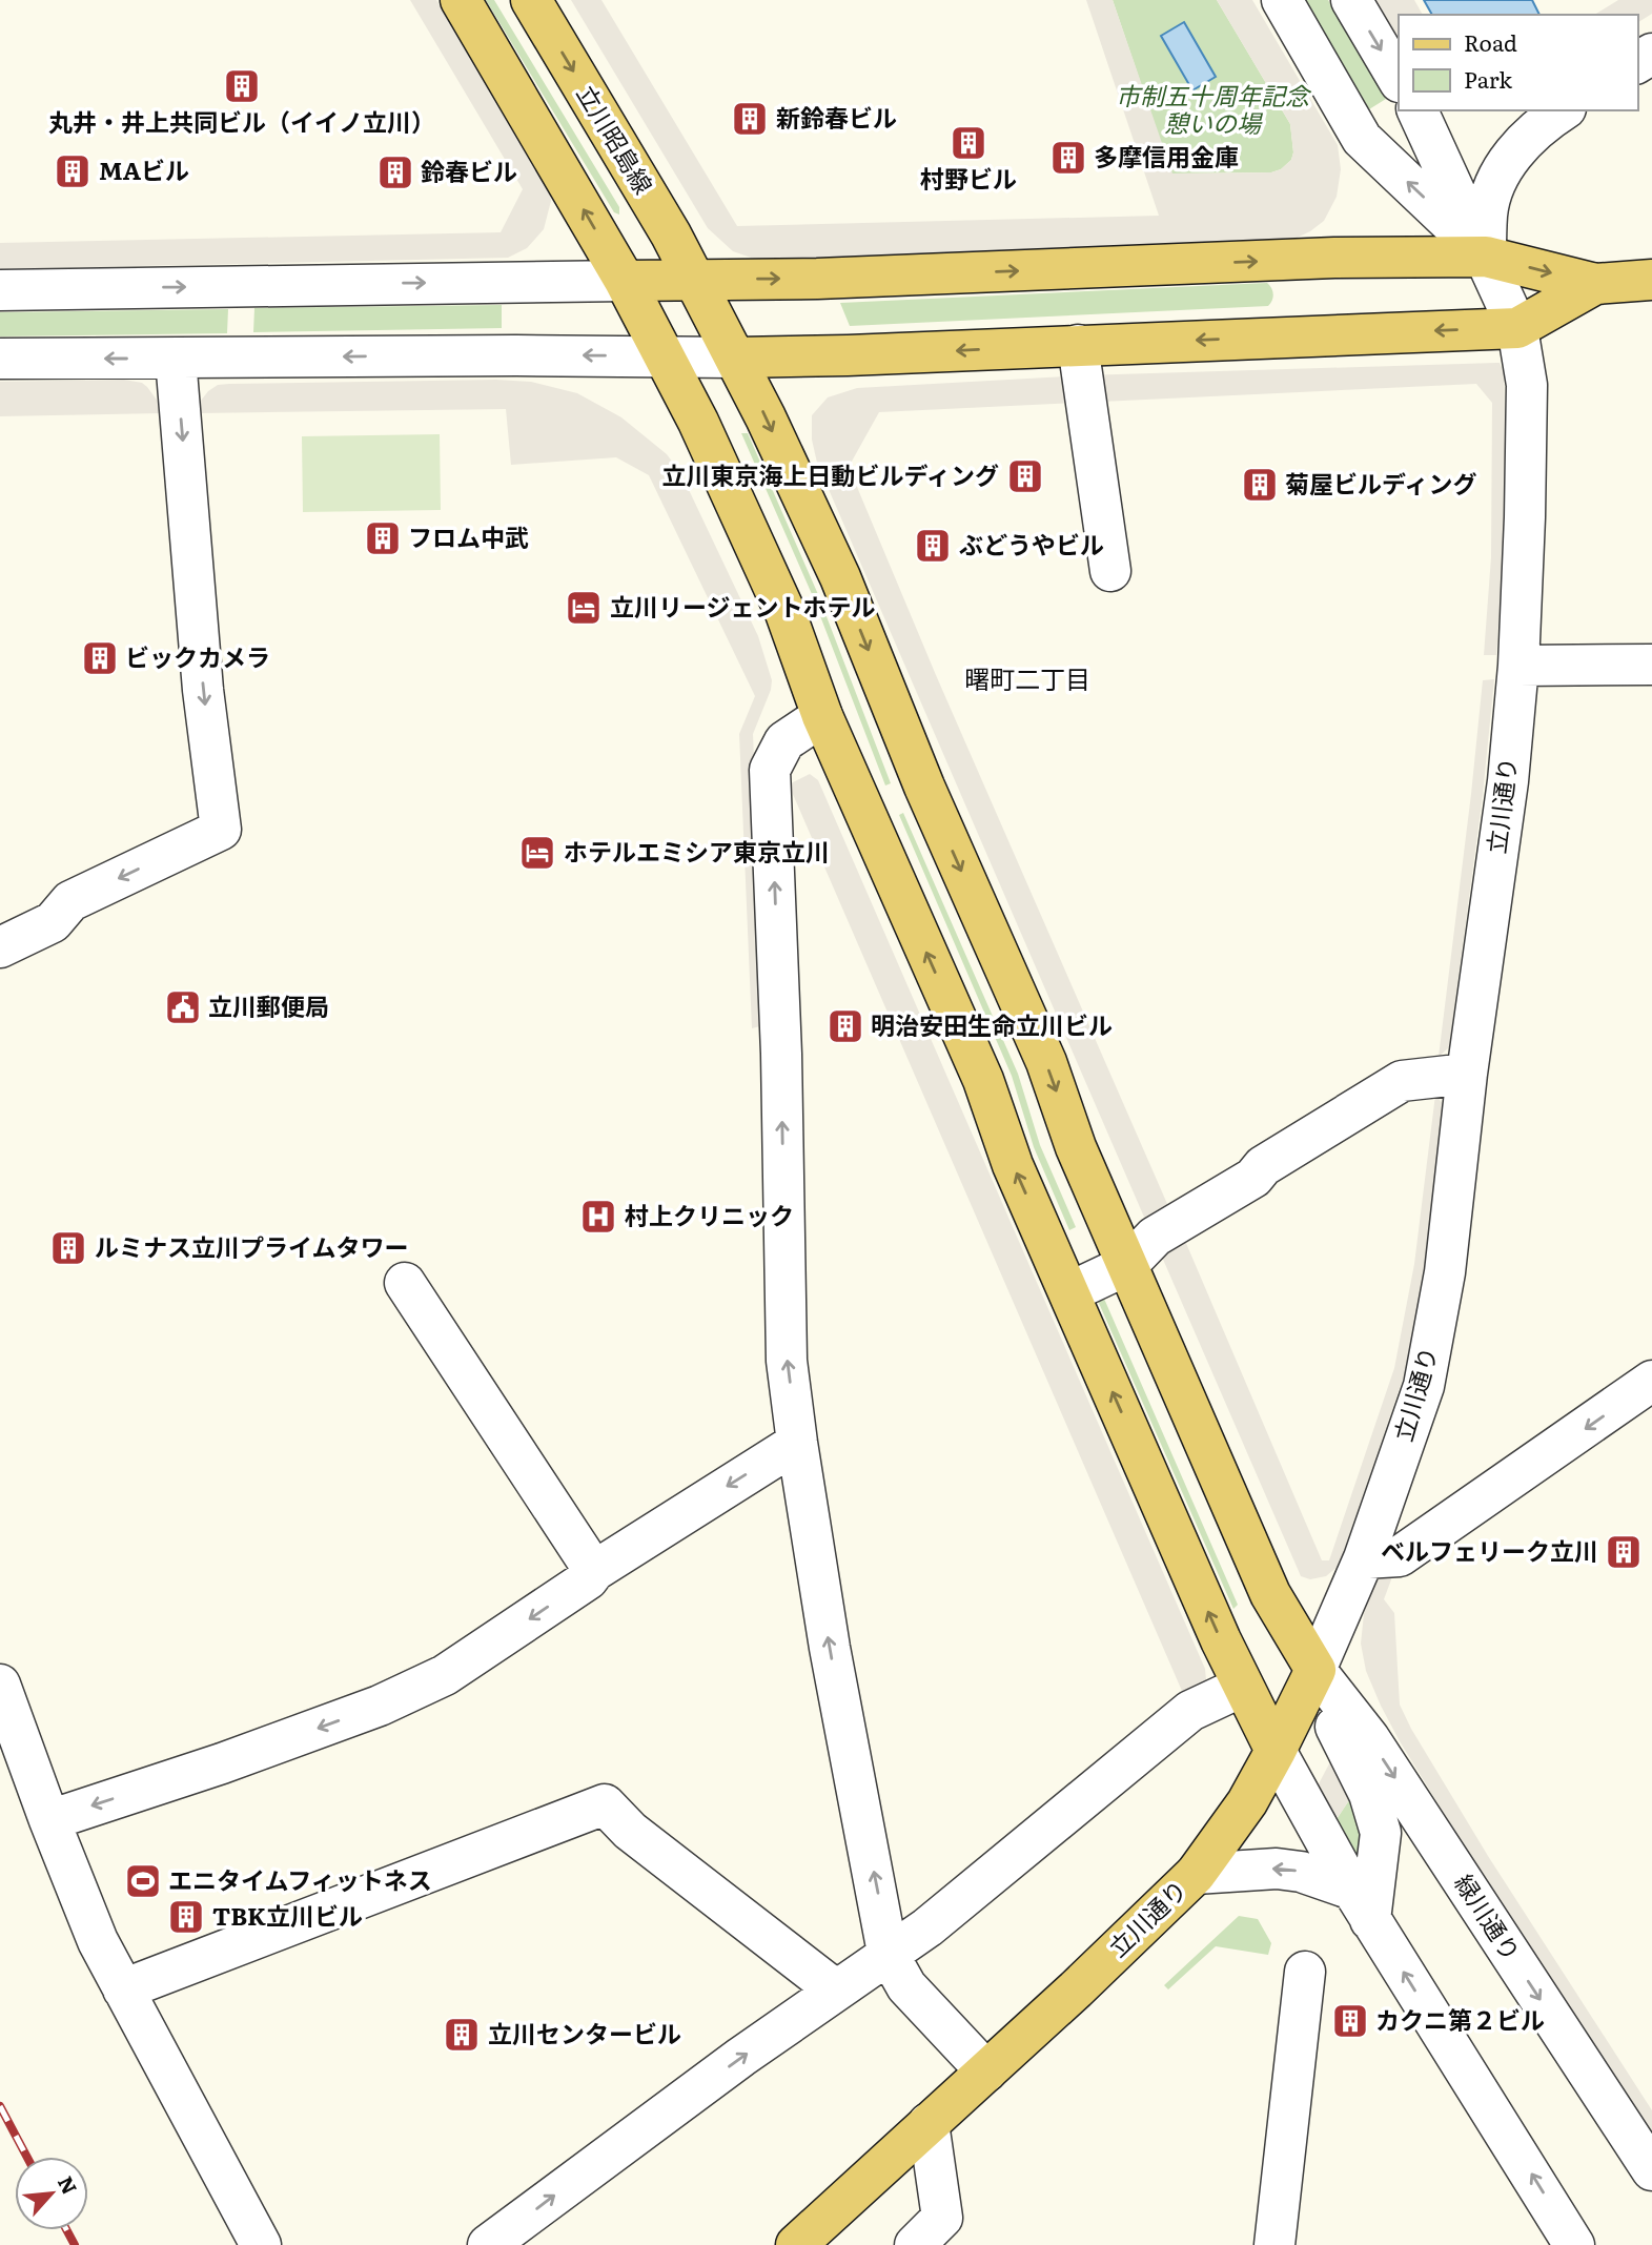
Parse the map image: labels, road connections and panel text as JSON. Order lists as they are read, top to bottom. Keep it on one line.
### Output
{"streets":{"main road":["立川昭島線","立川通り"],"street":["緑川通り"]},"crossings":[["立川昭島線","立川通り"],["立川昭島線","緑川通り"],["立川通り","緑川通り"]],"districts":["曙町二丁目"],"parks":["市制五十周年記念 憩いの場"],"places":{"building":["丸井・井上共同ビル（イイノ立川）","新鈴春ビル","村野ビル","多摩信用金庫","MAビル","鈴春ビル","立川東京海上日動ビルディング","菊屋ビルディング","フロム中武","ぶどうやビル","ビックカメラ","明治安田生命立川ビル","ルミナス立川プライムタワー","ベルフェリーク立川","TBK立川ビル","カクニ第２ビル","立川センタービル"],"hotel":["立川リージェントホテル","ホテルエミシア東京立川"],"public building":["立川郵便局"],"hospital":["村上クリニック"],"sports":["エニタイムフィットネス"]},"legend":["Road","Park"],"north":"top right"}
